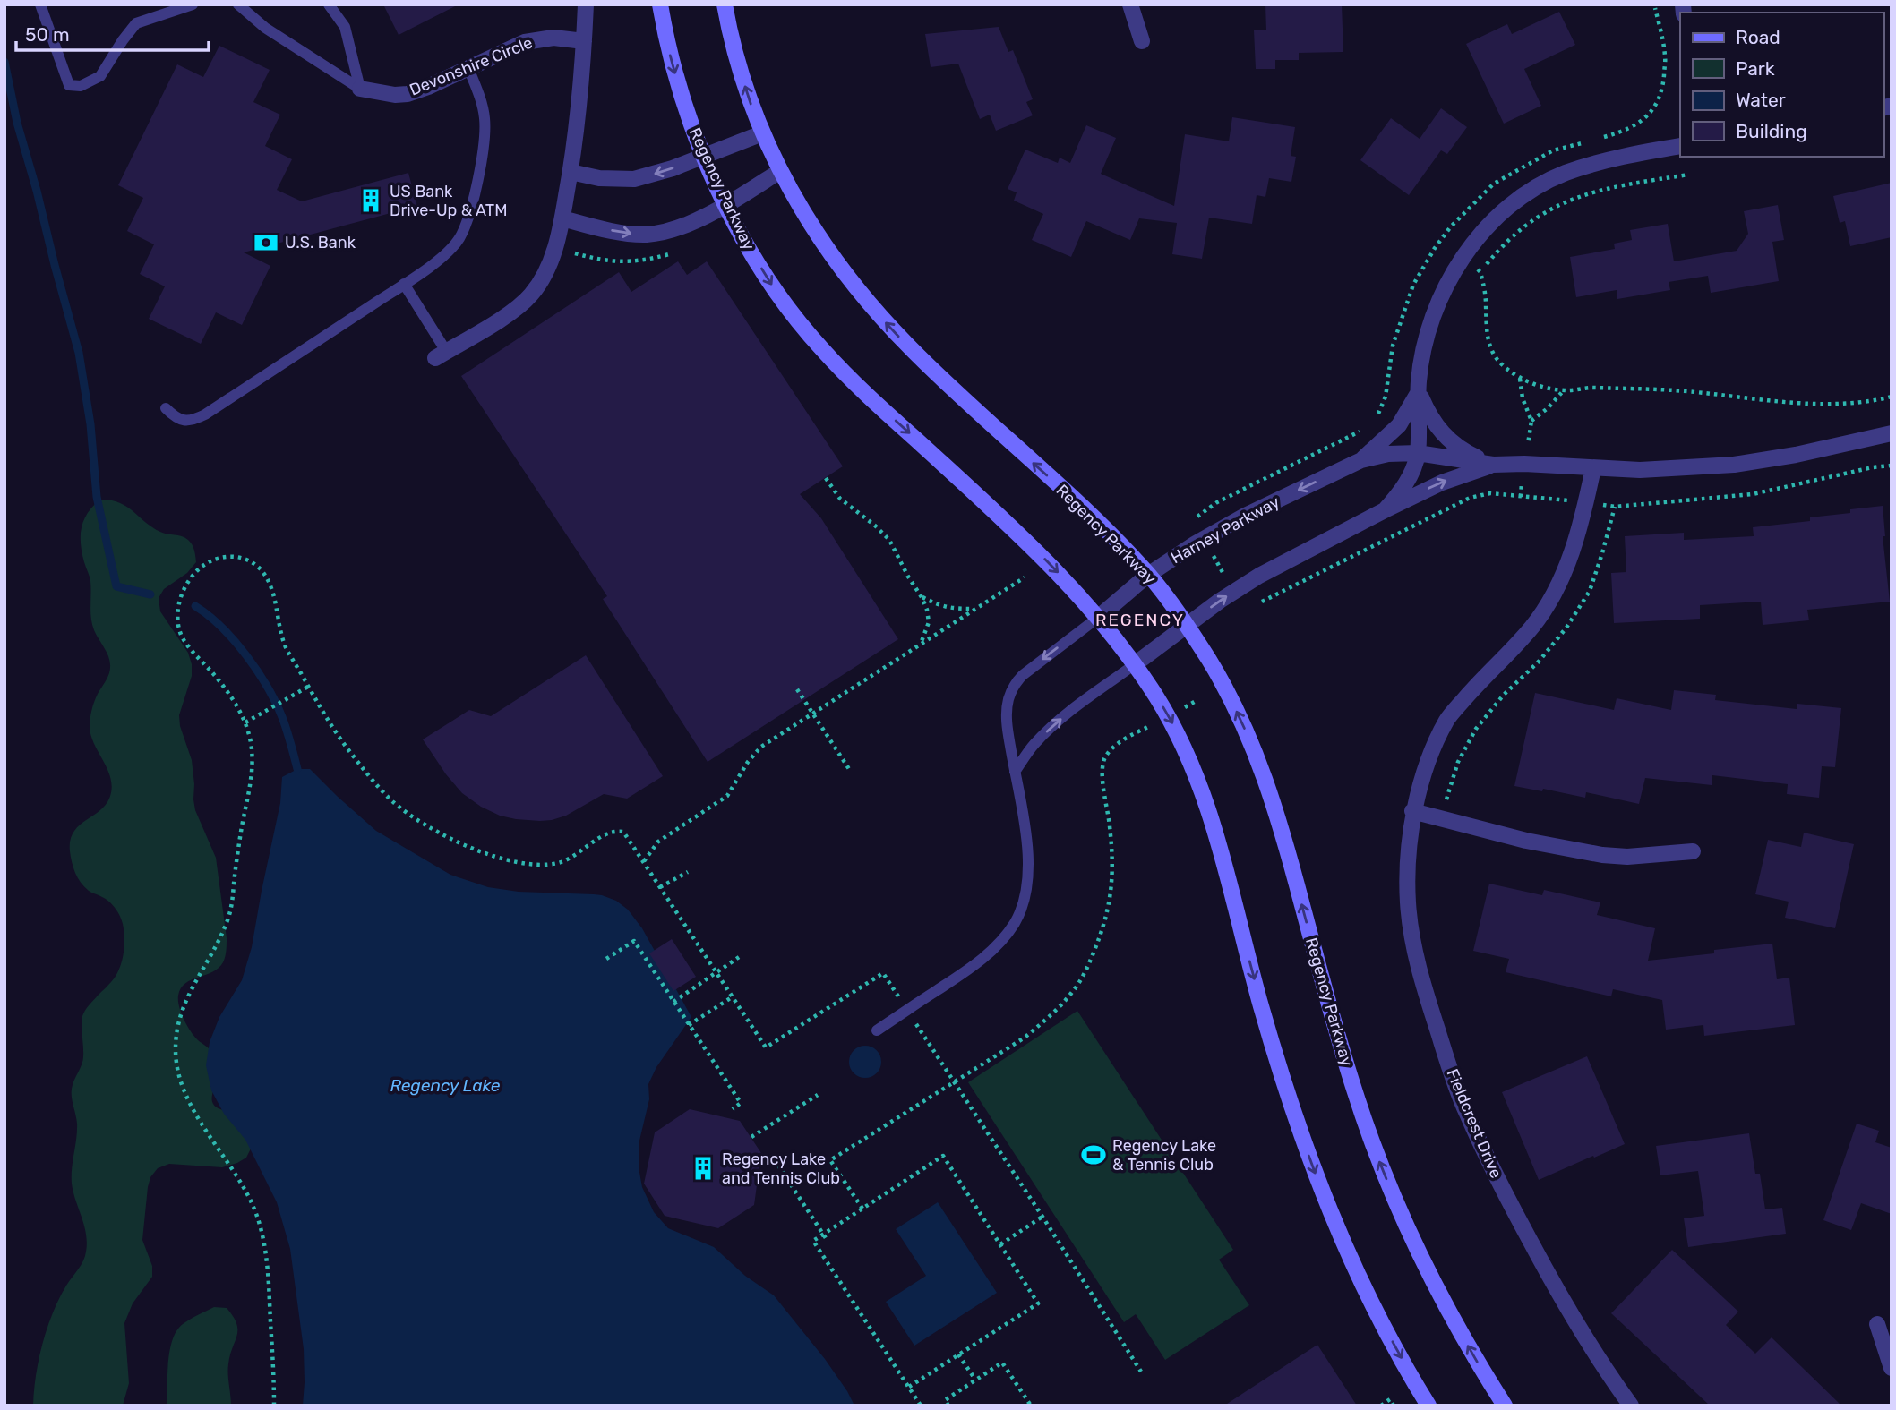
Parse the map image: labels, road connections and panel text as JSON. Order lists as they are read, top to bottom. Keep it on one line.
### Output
{"streets":{"main road":["Regency Parkway"],"street":["Devonshire Circle","Harney Parkway","Fieldcrest Drive"]},"crossings":[["Regency Parkway","Harney Parkway"]],"districts":["REGENCY"],"water":["Regency Lake"],"places":{"building":["US Bank Drive-Up & ATM","Regency Lake and Tennis Club"],"bank":["U.S. Bank"],"sports":["Regency Lake & Tennis Club"]},"legend":["Road","Park","Water","Building"],"scale_bar":"50 m"}
